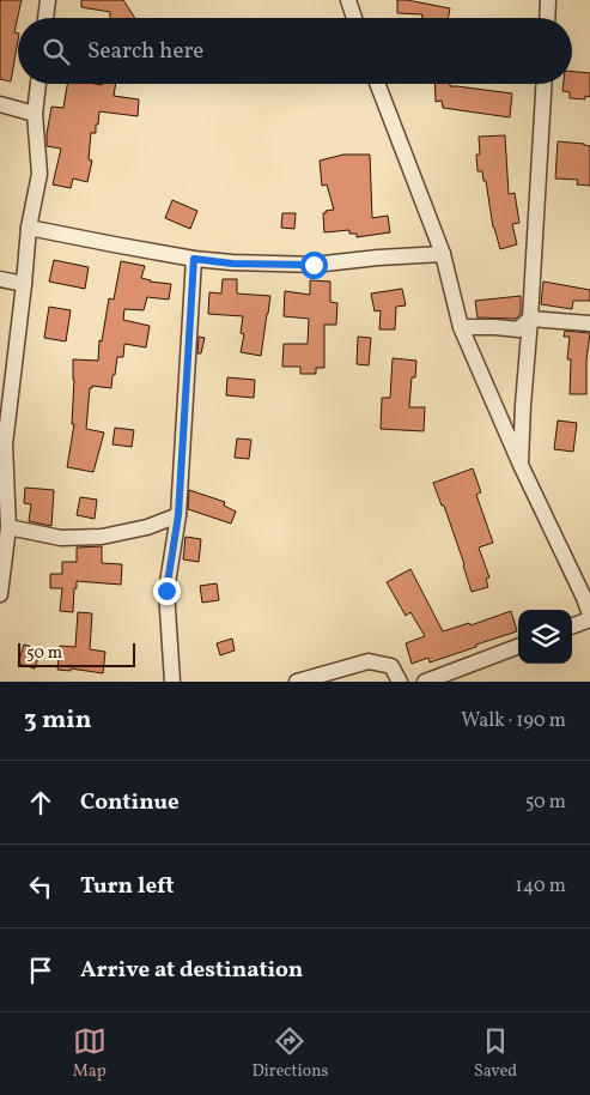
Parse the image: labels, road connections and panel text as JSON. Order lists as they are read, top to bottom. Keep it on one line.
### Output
{"scale_bar":"50 m","page":{"search":"Search here","scale":"50 m","heading":["3 min","Walk · 190 m"],"list":[["Continue","50 m"],["Turn left","140 m"],"Arrive at destination"],"nav":["Map","Directions","Saved"]}}
